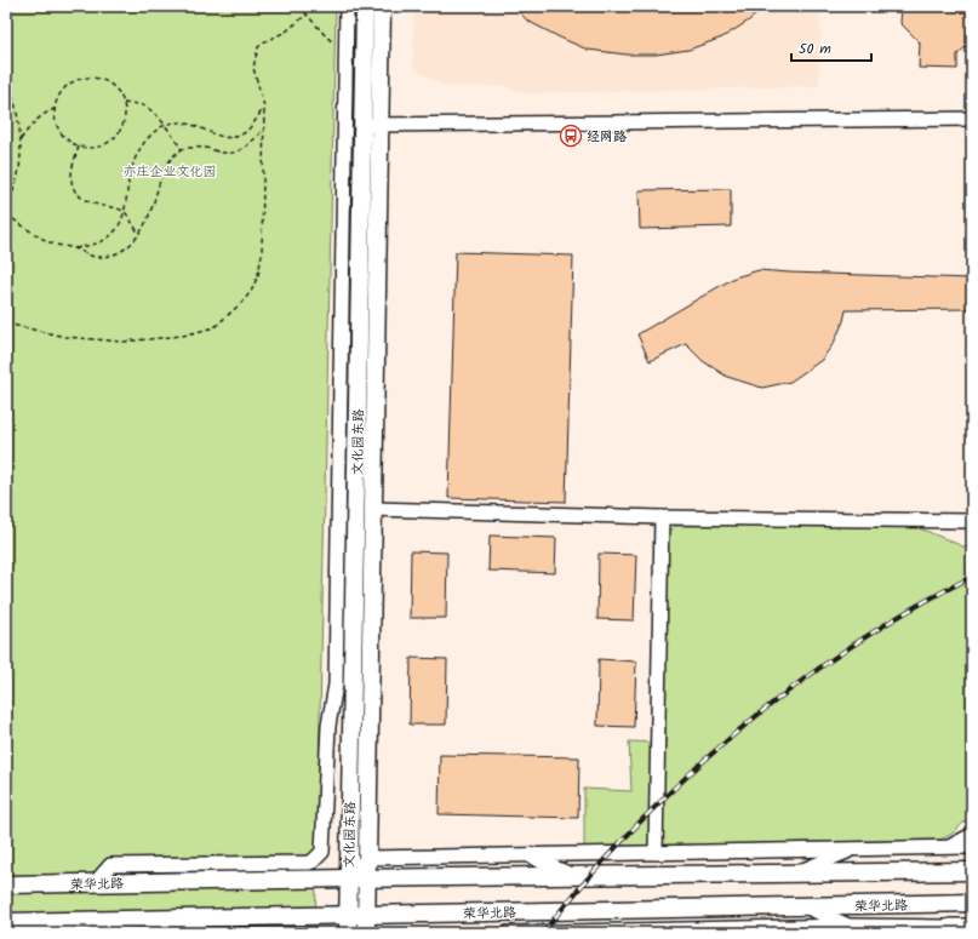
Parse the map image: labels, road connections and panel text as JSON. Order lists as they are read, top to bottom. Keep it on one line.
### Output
{"streets":{"main road":["文化园东路","荣华北路"]},"crossings":[["文化园东路","荣华北路"]],"parks":["亦庄企业文化园"],"places":{"bus stop":["经网路"]},"scale_bar":"50 m"}
